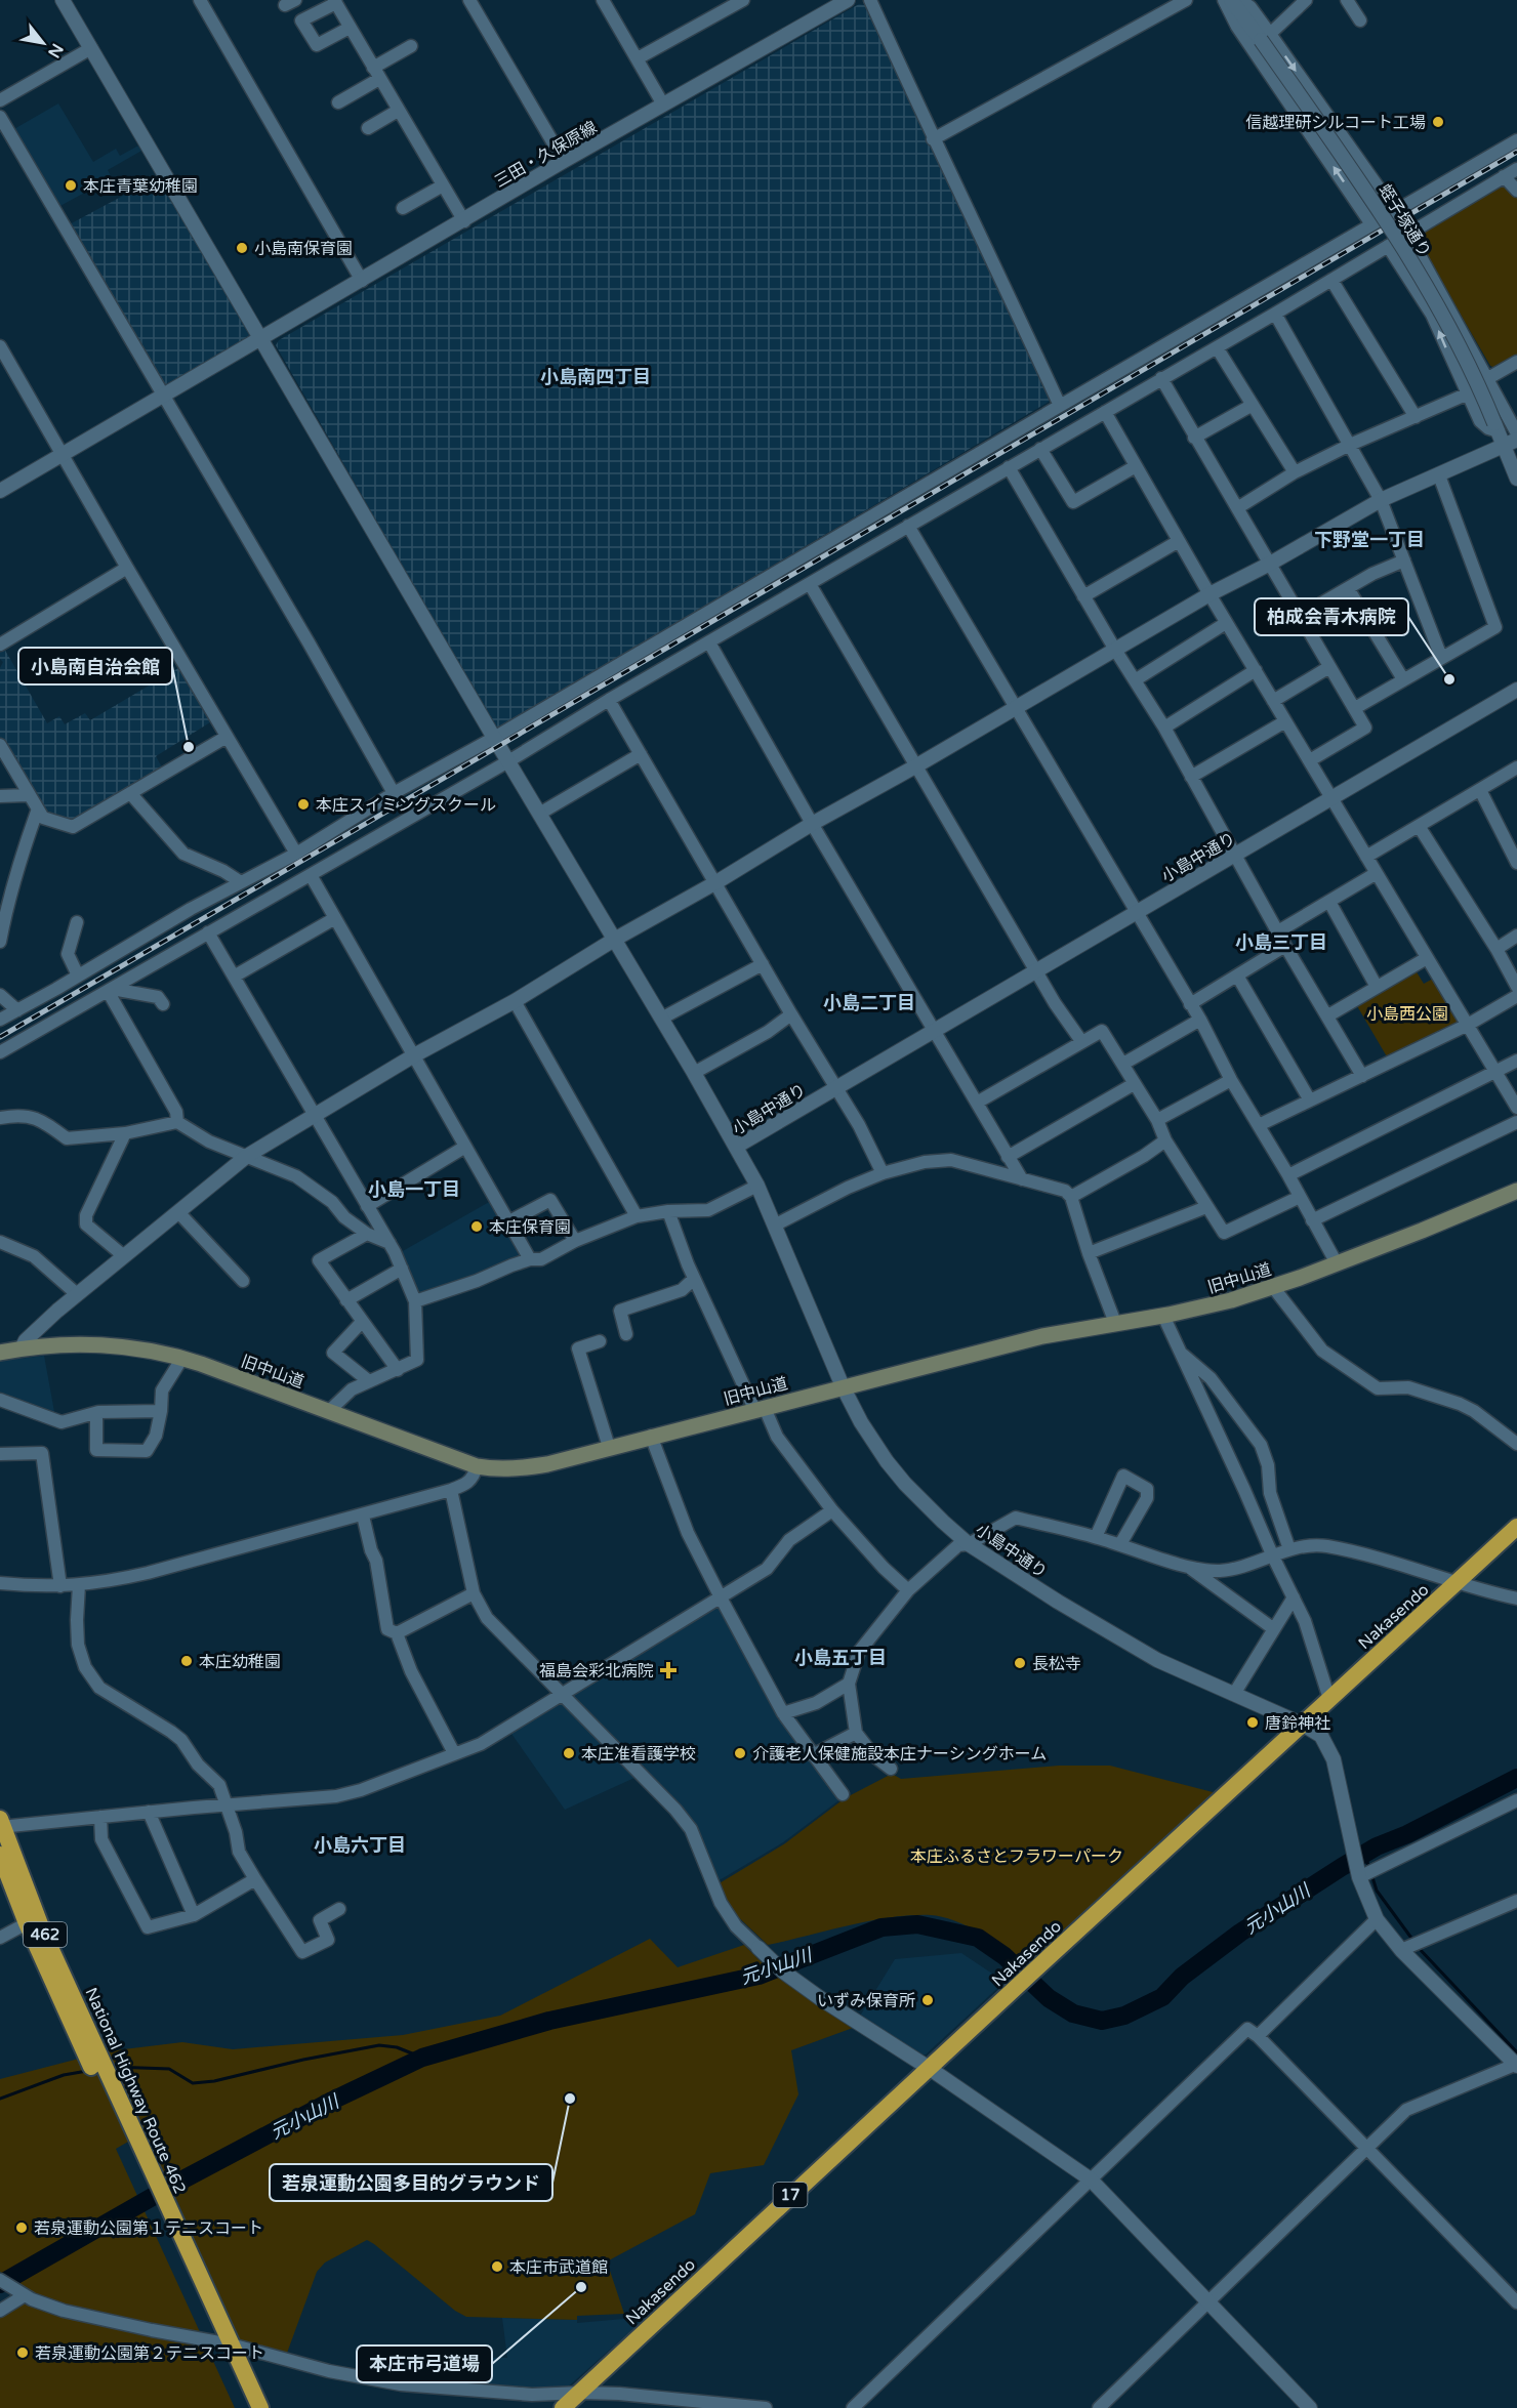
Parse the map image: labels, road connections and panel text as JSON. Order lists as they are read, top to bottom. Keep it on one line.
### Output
{"streets":{"highway":["Nakasendo","462","National Highway Route 462","17"],"main road":["旧中山道"],"street":["三田・久保原線","蛭子塚通り","小島中通り"]},"crossings":[["小島中通り","旧中山道"],["小島中通り","Nakasendo"]],"districts":["小島南四丁目","下野堂一丁目","小島三丁目","小島二丁目","小島一丁目","小島五丁目","小島六丁目"],"water":["元小山川"],"parks":["小島西公園","本庄ふるさとフラワーパーク"],"places":{"other":["信越理研シルコート工場","本庄青葉幼稚園","小島南保育園","柏成会青木病院","小島南自治会館","本庄スイミングスクール","本庄保育園","本庄幼稚園","長松寺","唐鈴神社","本庄准看護学校","介護老人保健施設本庄ナーシングホーム","いずみ保育所","若泉運動公園多目的グラウンド","若泉運動公園第１テニスコート","本庄市武道館","本庄市弓道場","若泉運動公園第２テニスコート"],"health":["福島会彩北病院"]},"north":"bottom right"}
